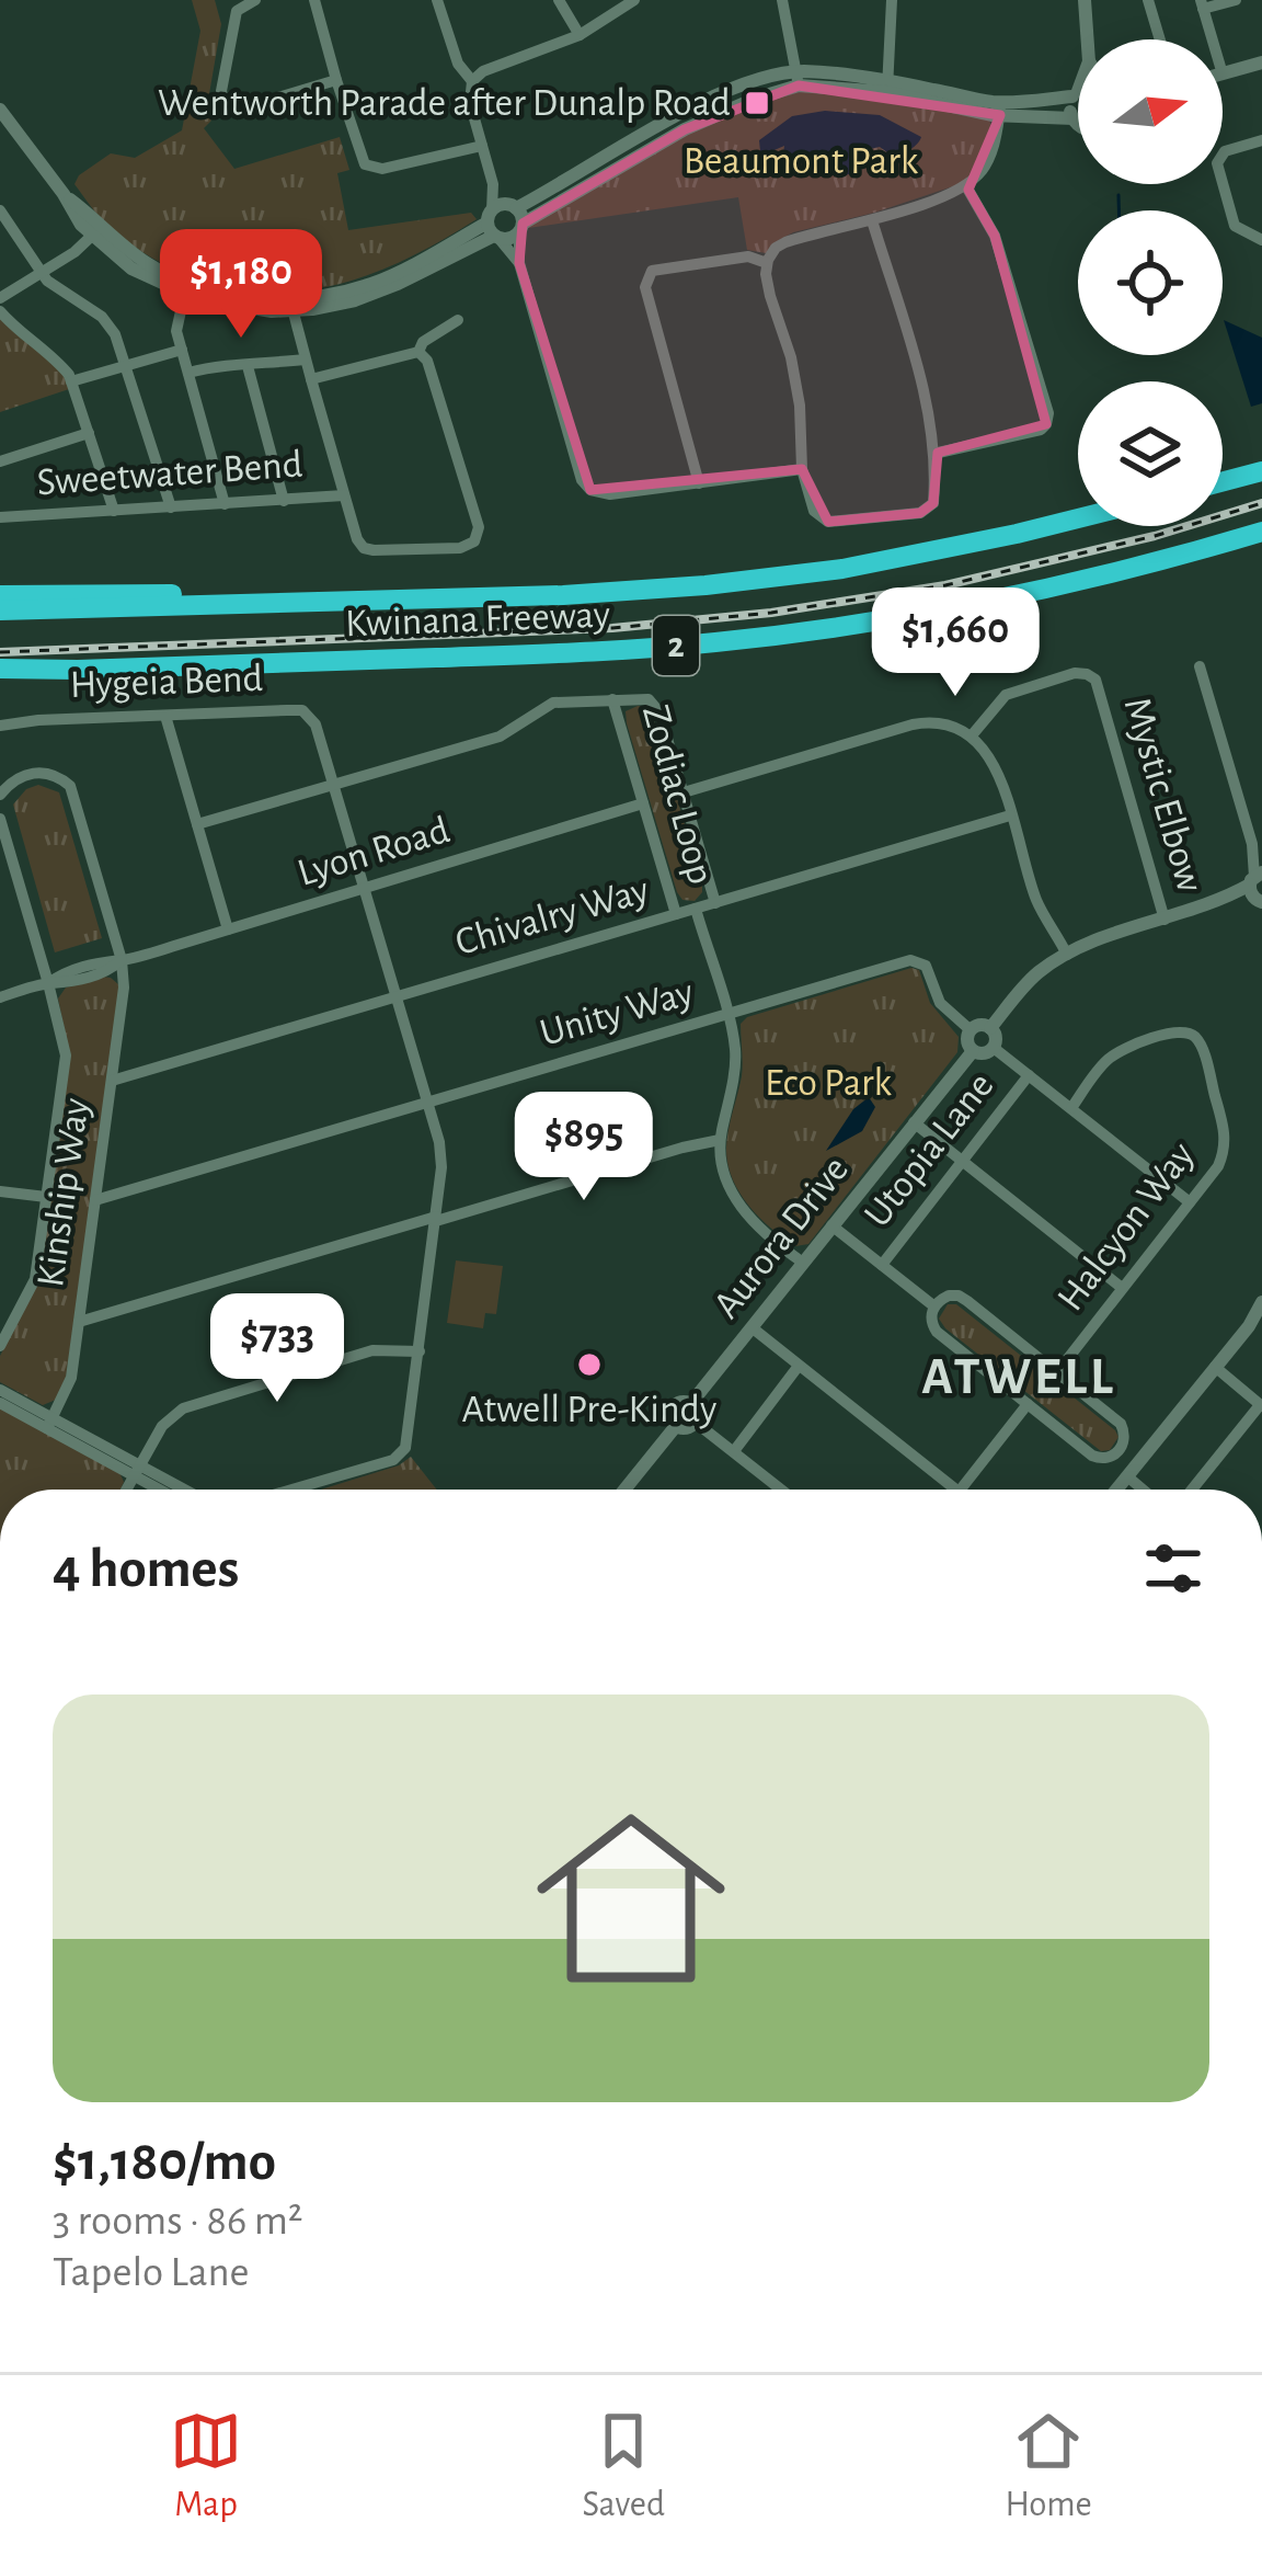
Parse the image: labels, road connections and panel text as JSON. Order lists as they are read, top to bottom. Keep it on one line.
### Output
{"streets":{"highway":["Kwinana Freeway","2"],"street":["Sweetwater Bend","Hygeia Bend","Zodiac Loop","Mystic Elbow","Lyon Road","Chivalry Way","Unity Way","Utopia Lane","Kinship Way","Halcyon Way","Aurora Drive"]},"crossings":[["Kwinana Freeway","2"],["Hygeia Bend","Lyon Road"],["Hygeia Bend","Chivalry Way"],["Hygeia Bend","Unity Way"],["Zodiac Loop","Lyon Road"],["Zodiac Loop","Chivalry Way"],["Lyon Road","Kinship Way"],["Chivalry Way","Kinship Way"],["Unity Way","Kinship Way"],["Unity Way","Aurora Drive"]],"districts":["ATWELL"],"parks":["Beaumont Park","Eco Park"],"places":{"transit":["Wentworth Parade after Dunalp Road"],"other":["Atwell Pre-Kindy"]},"north":"right","page":{"price":["$1,180","$1,660","$895","$733"],"heading":"4 homes","list":[{"name":"$1,180/mo","note":"3 rooms · 86 m² · Tapelo Lane"}],"tabs":["Map","Saved","Home"]}}
